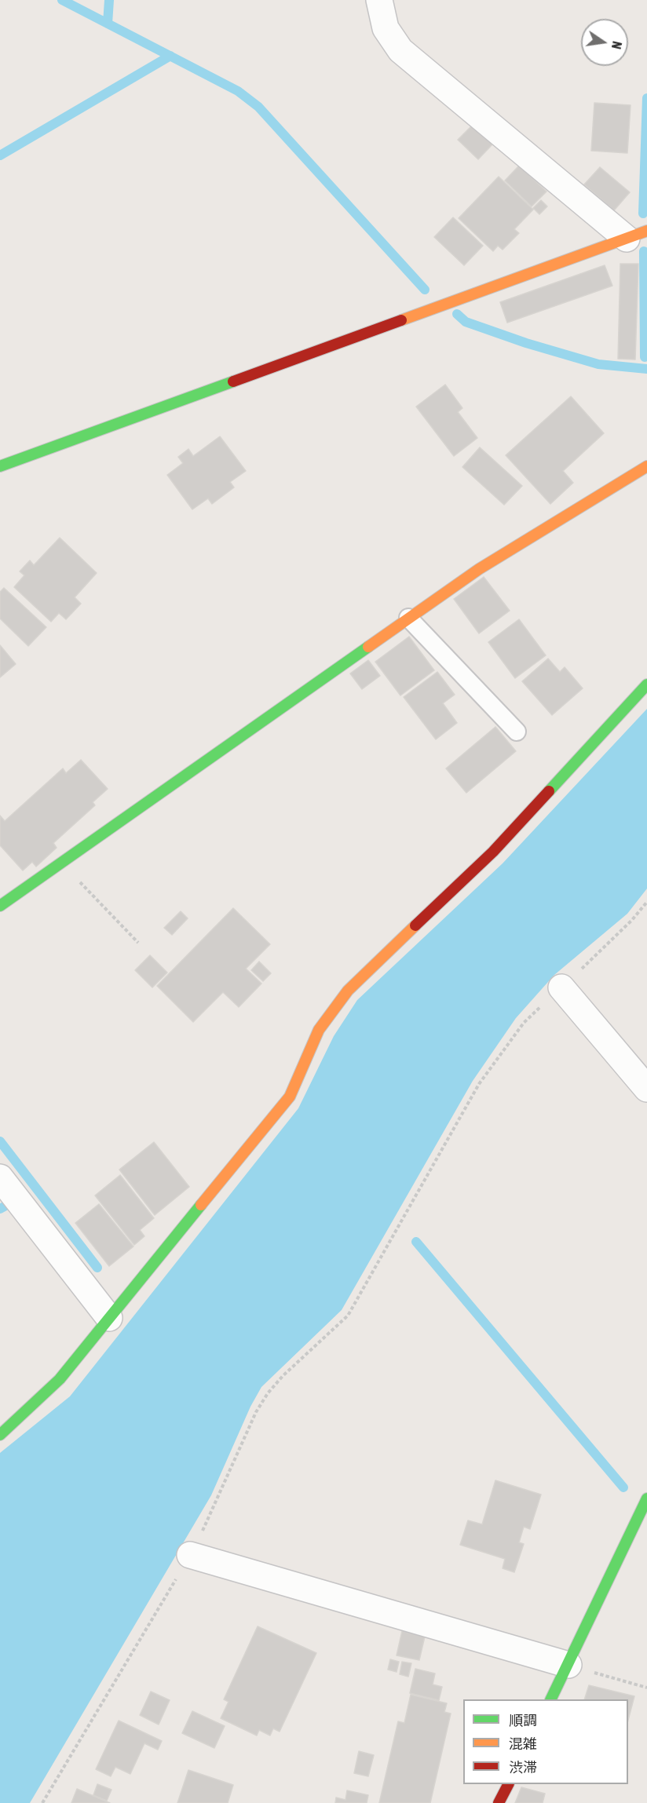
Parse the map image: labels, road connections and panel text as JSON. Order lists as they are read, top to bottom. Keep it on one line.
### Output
{"legend":["順調","混雑","渋滞"],"north":"right"}
